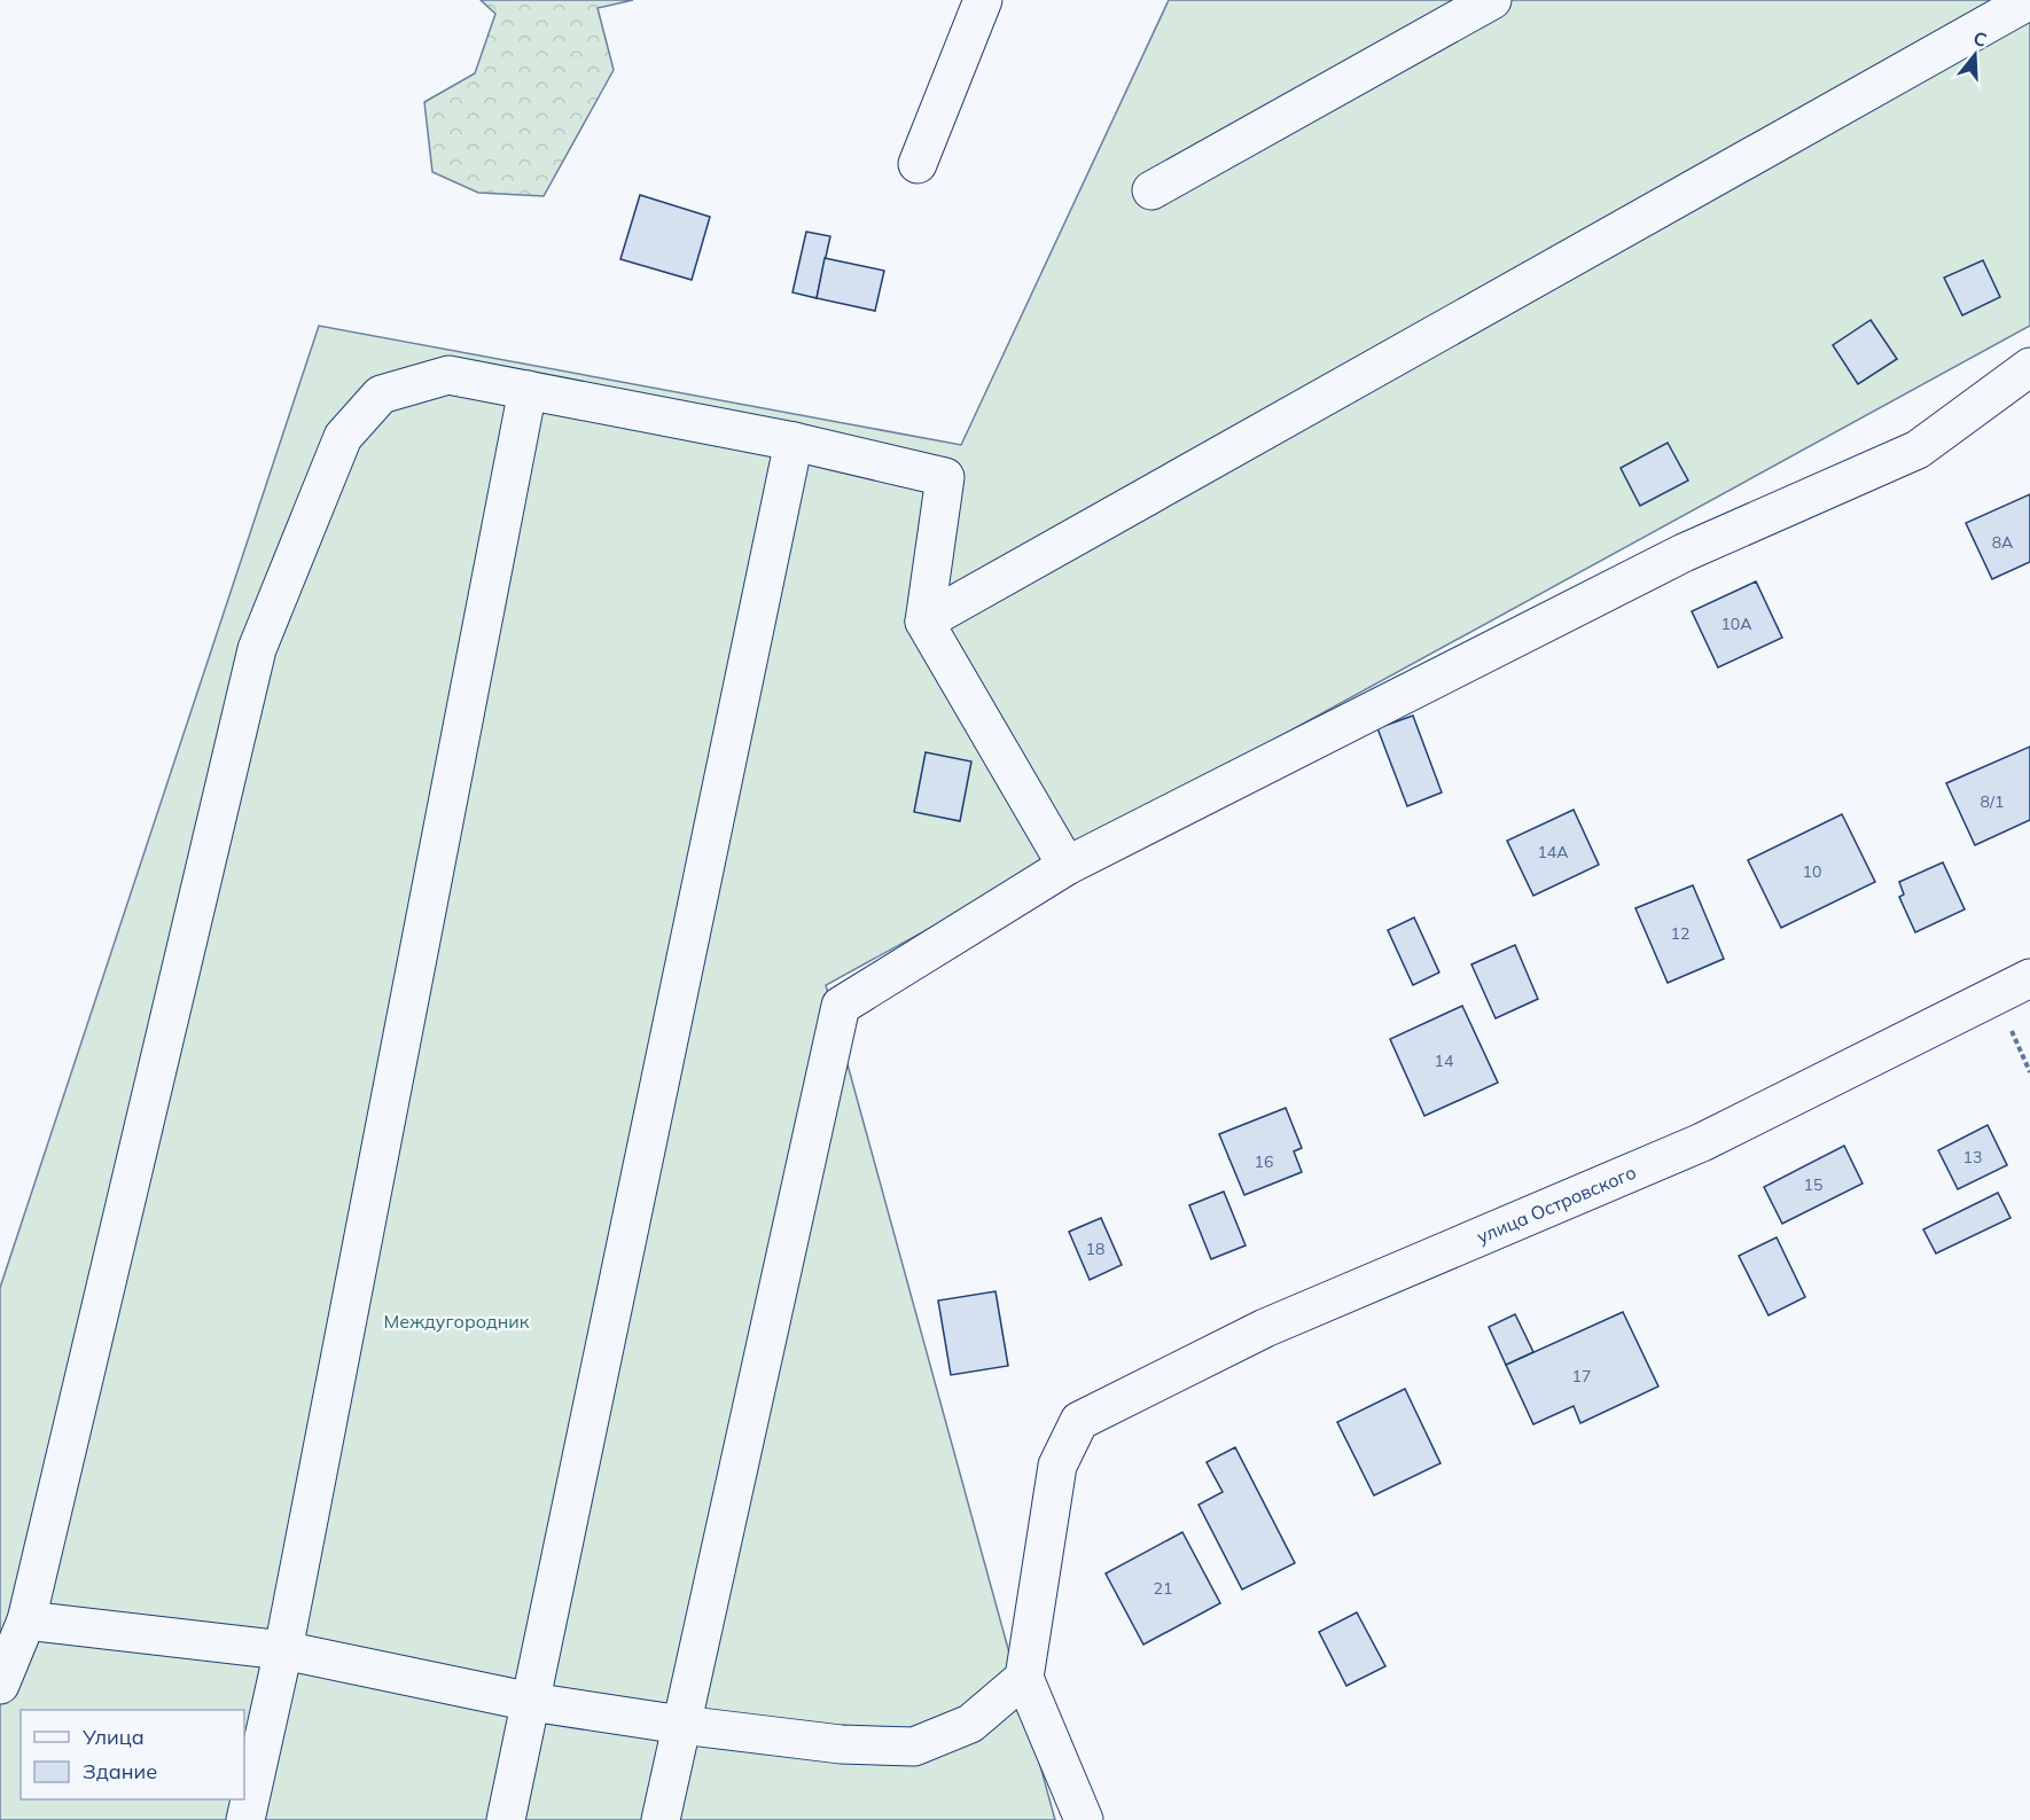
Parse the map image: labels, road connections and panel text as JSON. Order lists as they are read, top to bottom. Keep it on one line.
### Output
{"streets":{"street":["улица Островского"]},"parks":["Междугородник"],"house_numbers":["8А","10А","8/1","14А","10","12","14","13","16","15","18","17","21"],"legend":["Улица","Здание"],"north":"top"}
